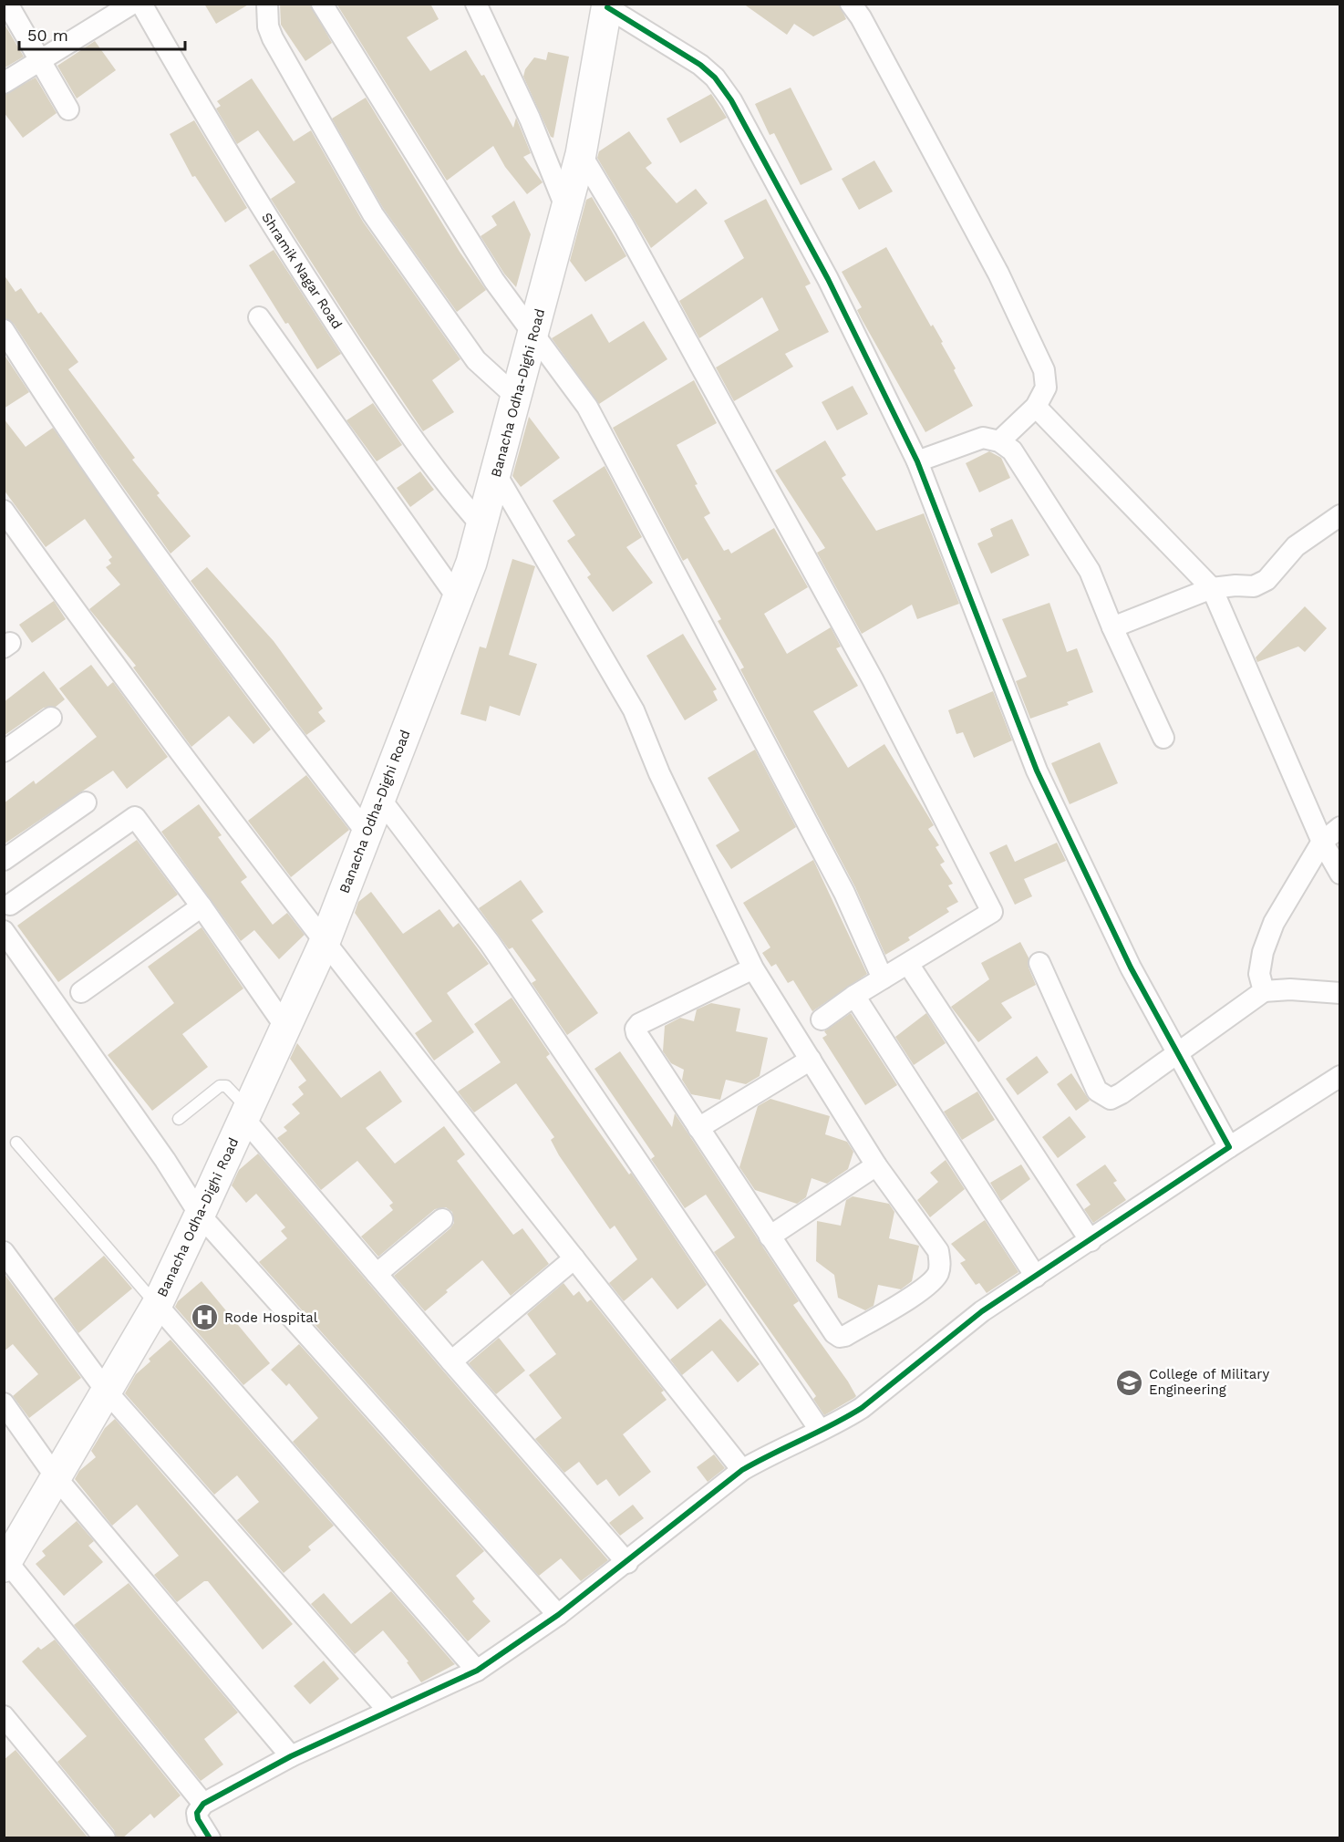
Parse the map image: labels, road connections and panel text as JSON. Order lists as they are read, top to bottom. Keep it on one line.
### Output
{"streets":{"street":["Shramik Nagar Road","Banacha Odha-Dighi Road"]},"crossings":[["Shramik Nagar Road","Banacha Odha-Dighi Road"]],"places":{"hospital":["Rode Hospital"],"school or university":["College of Military Engineering"]},"scale_bar":"50 m"}
